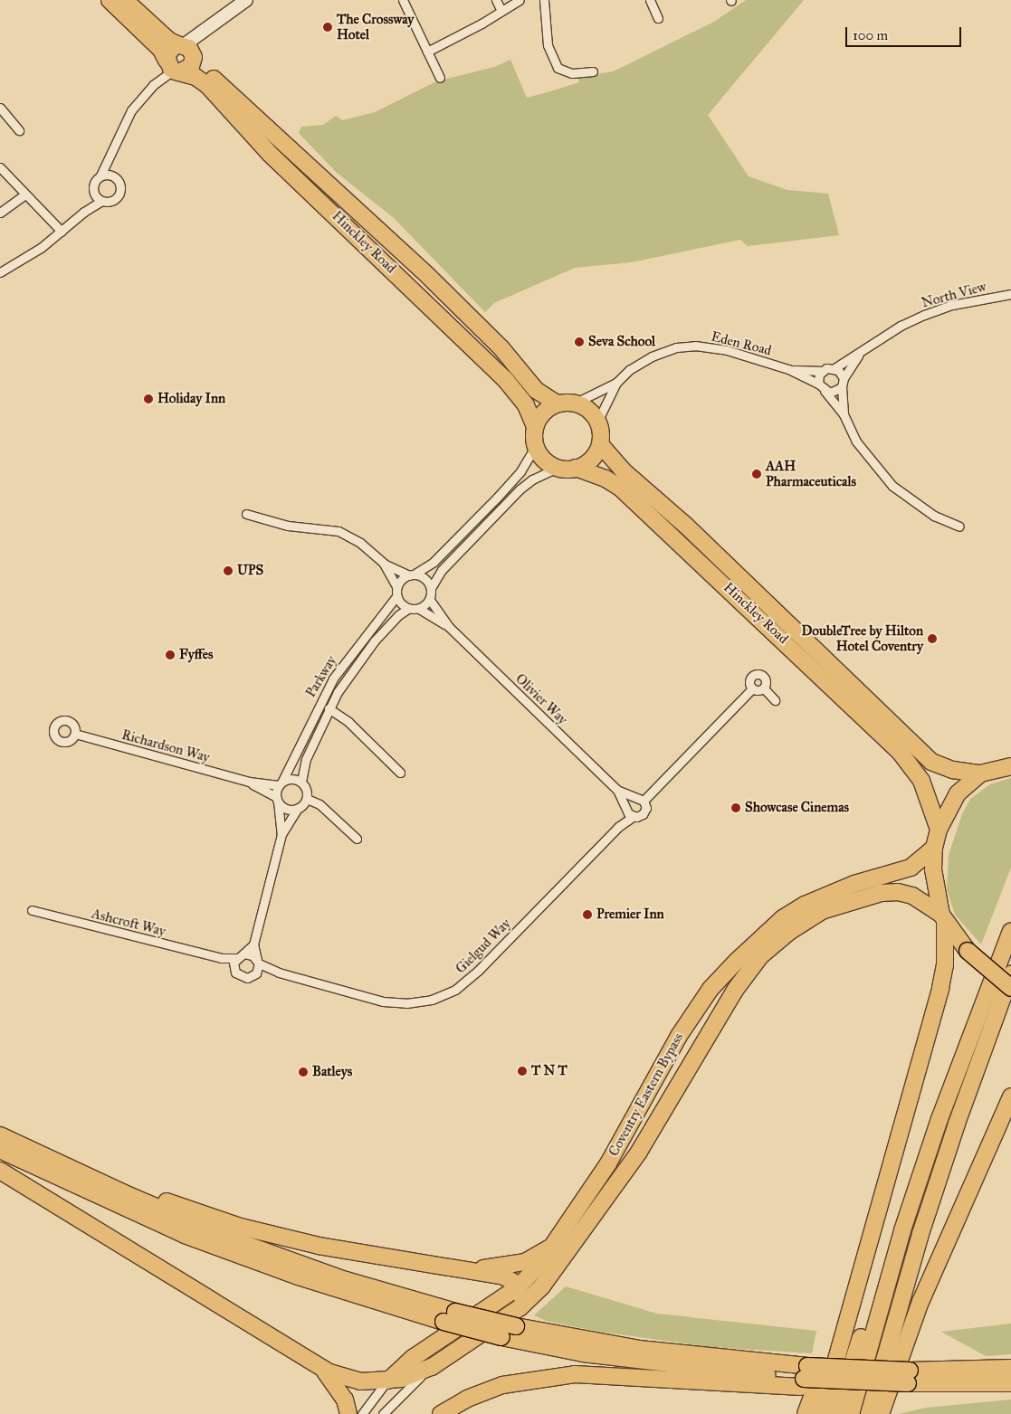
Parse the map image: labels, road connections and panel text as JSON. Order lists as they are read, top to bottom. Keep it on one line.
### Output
{"streets":{"highway":["Hinckley Road","Coventry Eastern Bypass"],"street":["North View","Eden Road","Parkway","Olivier Way","Richardson Way","Ashcroft Way","Gielgud Way"]},"crossings":[["Hinckley Road","Eden Road"],["Parkway","Olivier Way"],["Parkway","Richardson Way"],["Olivier Way","Gielgud Way"],["Ashcroft Way","Gielgud Way"]],"places":["The Crossway Hotel","Seva School","Holiday Inn","AAH Pharmaceuticals","UPS","DoubleTree by Hilton Hotel Coventry","Fyffes","Showcase Cinemas","Premier Inn","T N T","Batleys"],"scale_bar":"100 m"}
